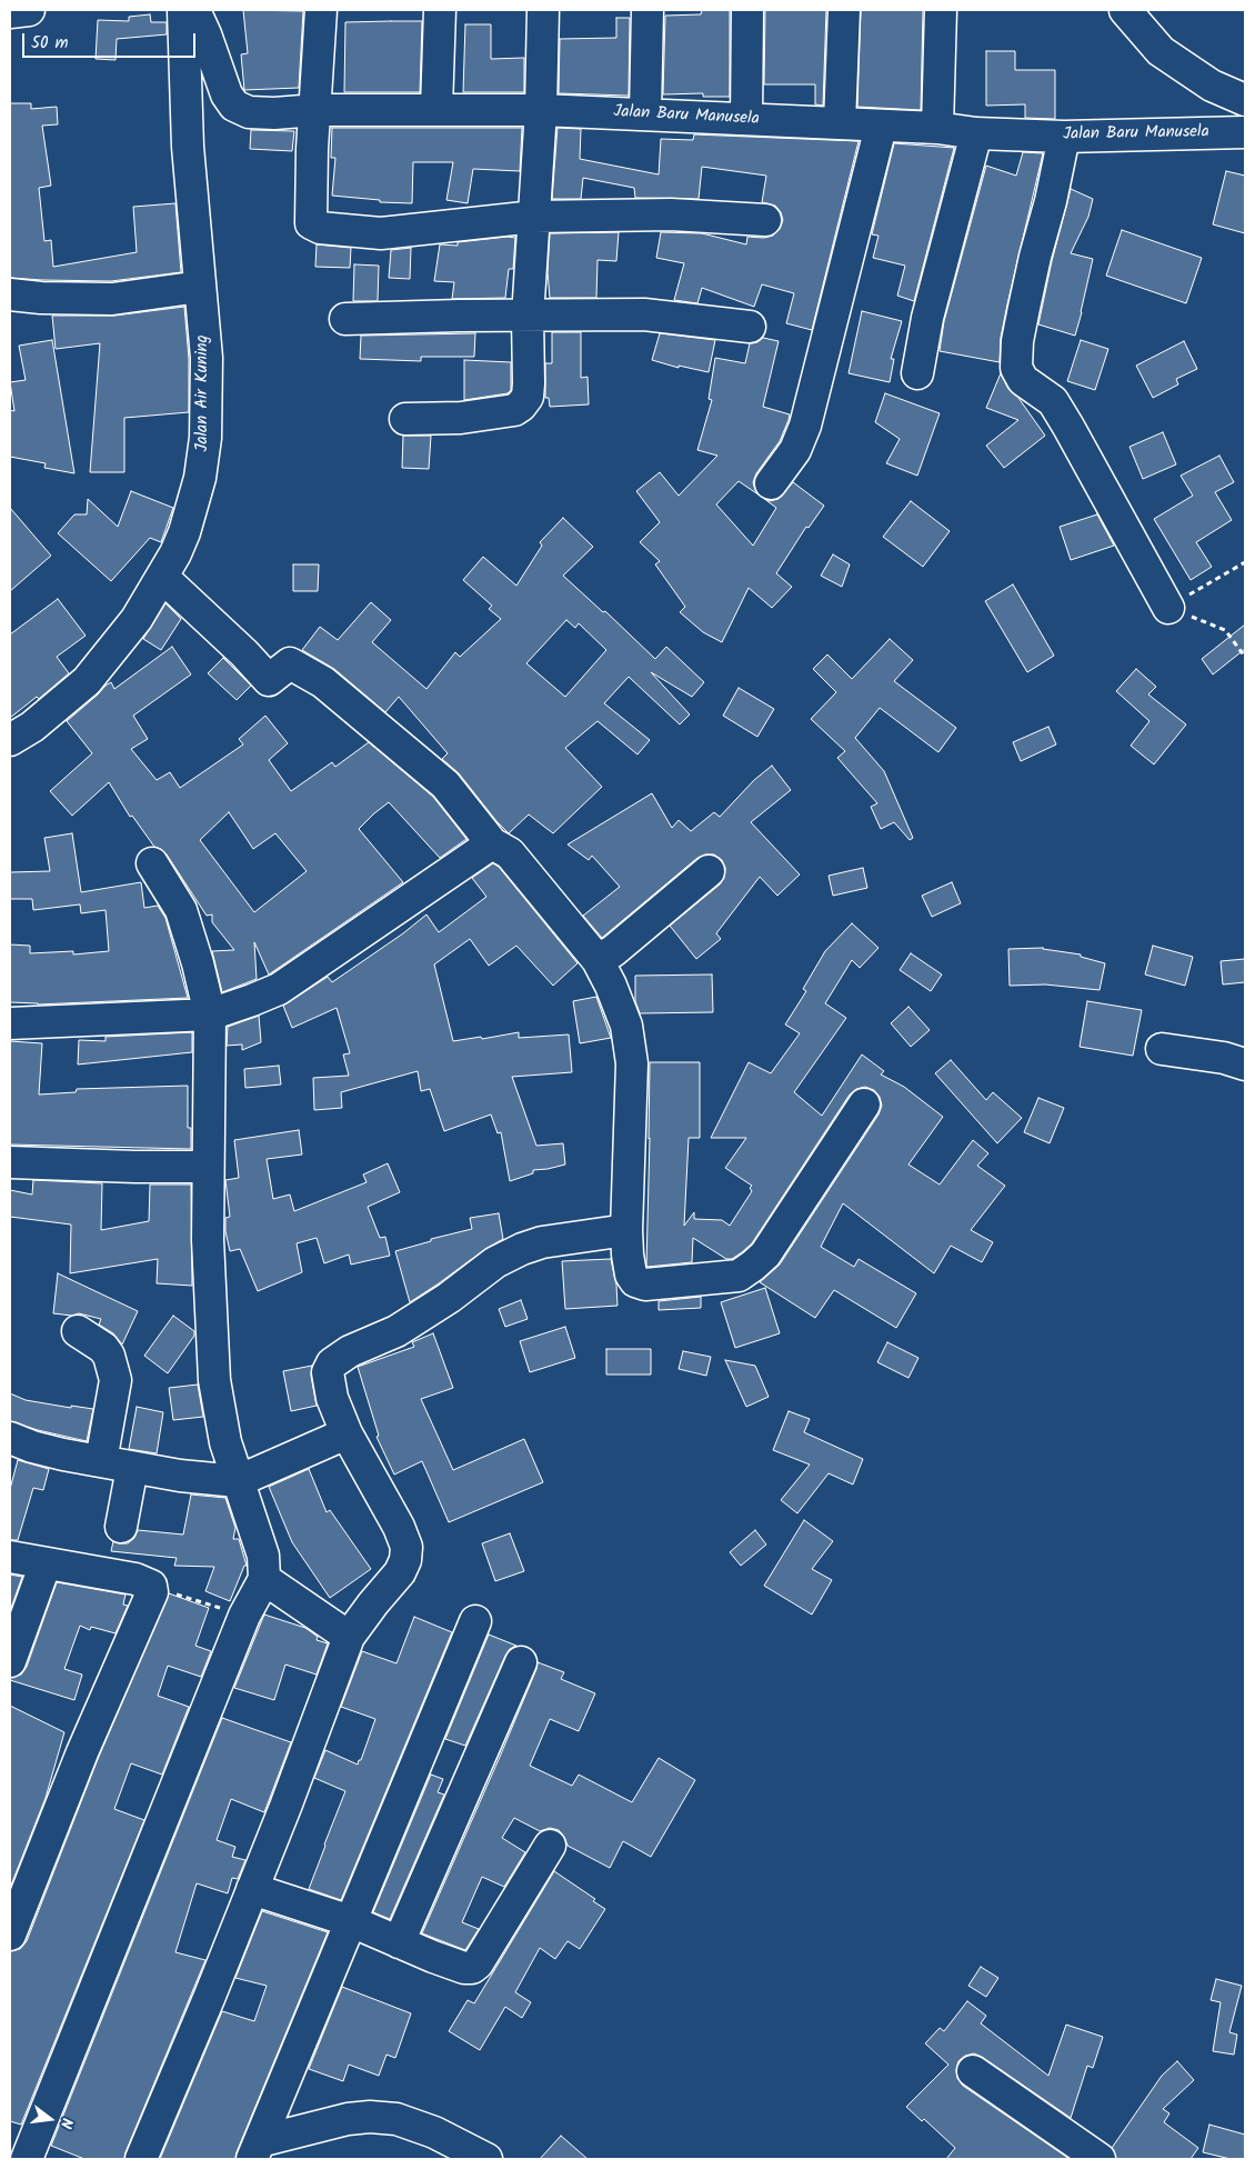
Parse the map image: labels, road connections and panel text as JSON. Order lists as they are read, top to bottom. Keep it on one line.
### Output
{"streets":{"street":["Jalan Baru Manusela","Jalan Air Kuning"]},"scale_bar":"50 m","north":"right"}
